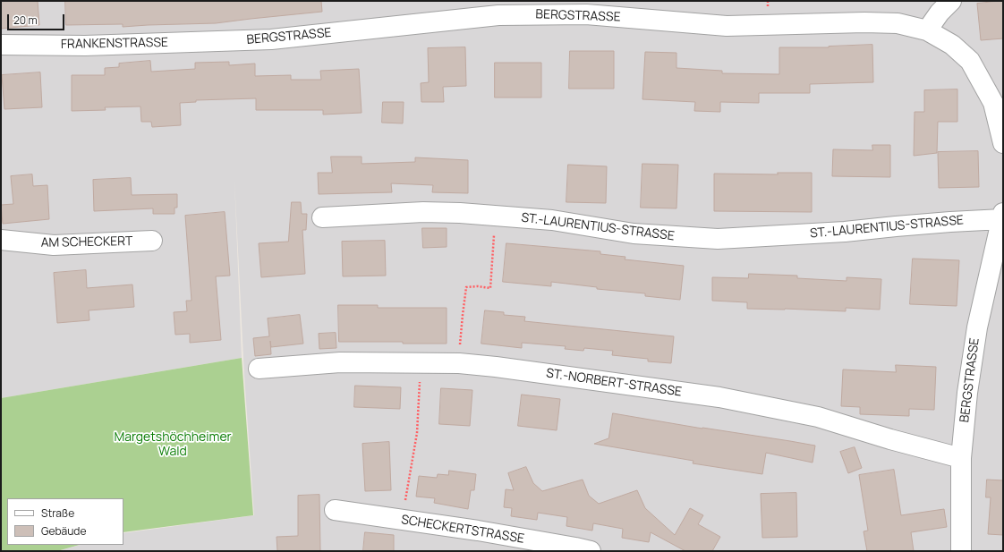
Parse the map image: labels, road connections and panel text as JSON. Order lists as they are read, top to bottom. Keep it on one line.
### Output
{"streets":{"street":["BERGSTRASSE","FRANKENSTRASSE","ST.-LAURENTIUS-STRASSE","AM SCHECKERT","ST.-NORBERT-STRASSE","SCHECKERTSTRASSE"]},"crossings":[["BERGSTRASSE","FRANKENSTRASSE"],["BERGSTRASSE","ST.-LAURENTIUS-STRASSE"],["BERGSTRASSE","ST.-NORBERT-STRASSE"]],"parks":["Margetshöchheimer Wald"],"legend":["Straße","Gebäude"],"scale_bar":"20 m"}
